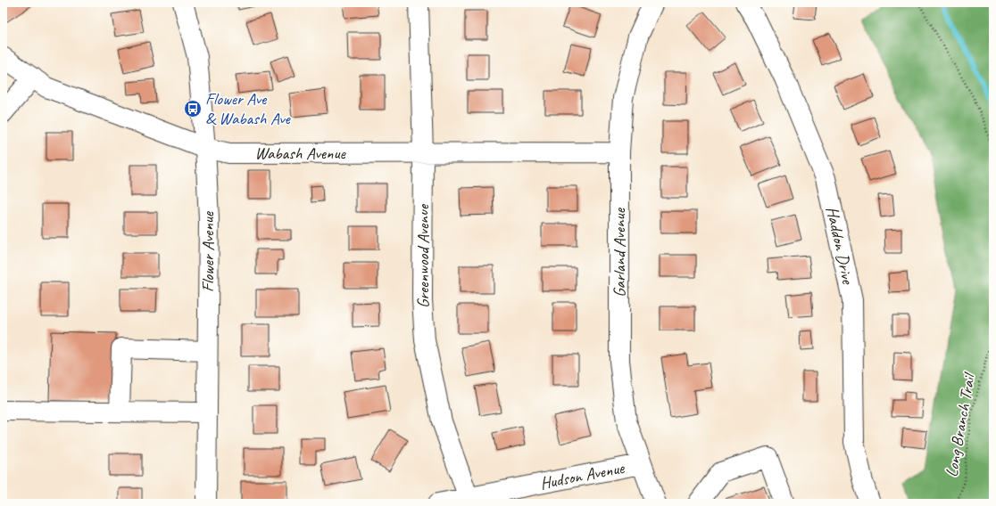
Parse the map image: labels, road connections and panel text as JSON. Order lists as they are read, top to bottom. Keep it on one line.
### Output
{"streets":{"street":["Wabash Avenue","Haddon Drive","Flower Avenue","Garland Avenue","Greenwood Avenue","Hudson Avenue"],"path":["Long Branch Trail"]},"crossings":[["Wabash Avenue","Flower Avenue"],["Wabash Avenue","Garland Avenue"],["Wabash Avenue","Greenwood Avenue"],["Garland Avenue","Hudson Avenue"],["Greenwood Avenue","Hudson Avenue"]],"places":{"bus stop":["Flower Ave & Wabash Ave"]}}
